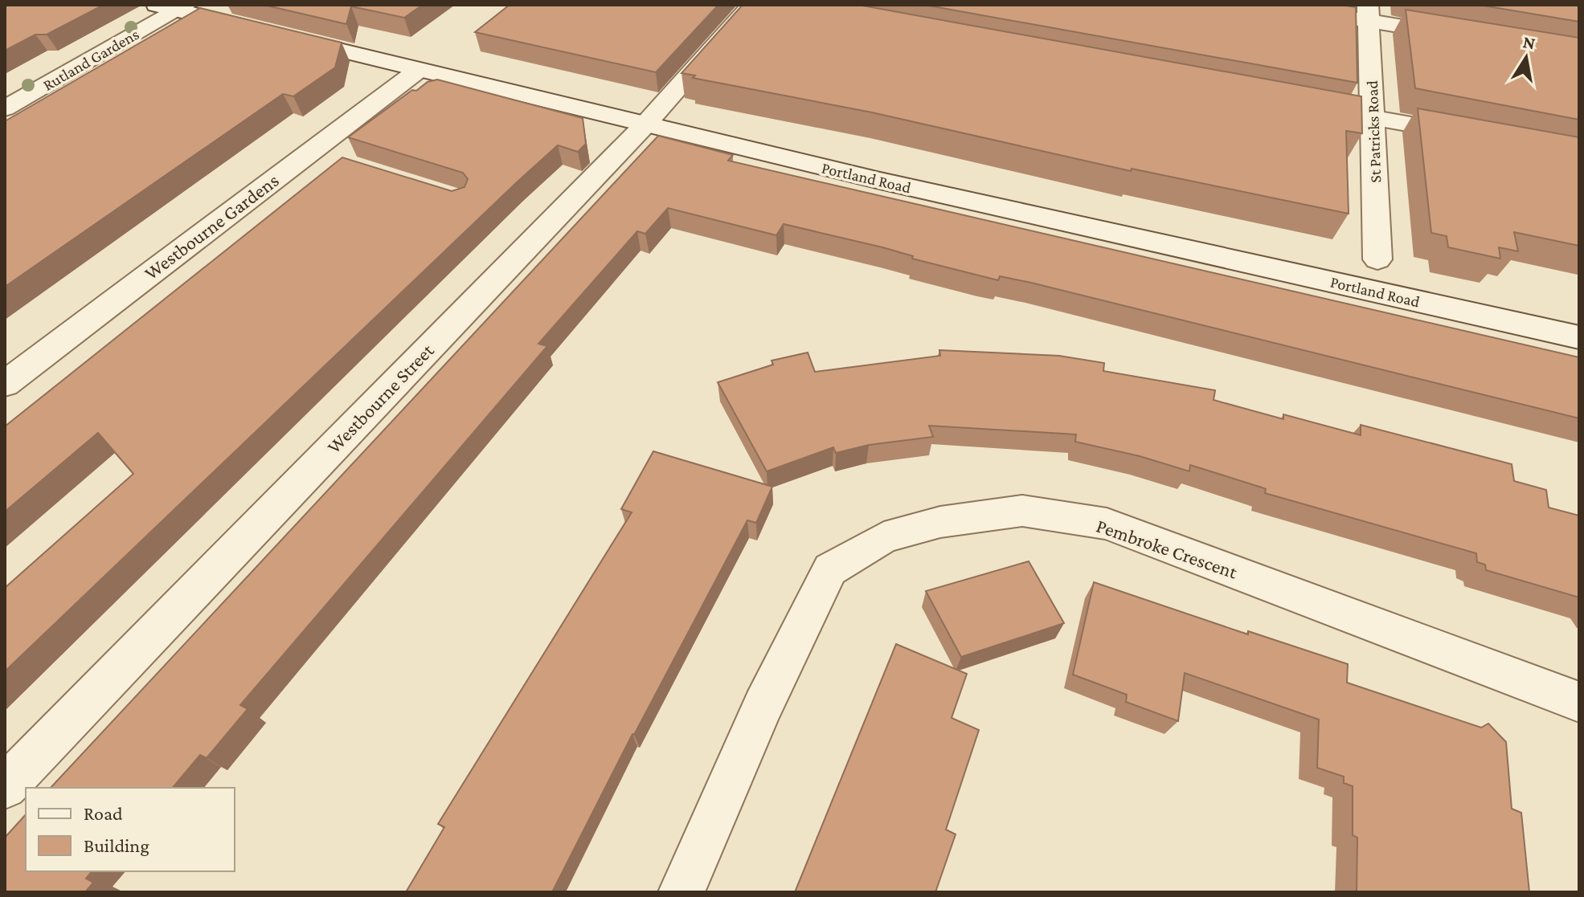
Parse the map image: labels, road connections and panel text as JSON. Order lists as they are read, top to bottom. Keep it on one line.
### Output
{"streets":{"street":["Rutland Gardens","St Patricks Road","Portland Road","Westbourne Gardens","Westbourne Street","Pembroke Crescent"]},"crossings":[["Rutland Gardens","Portland Road"],["Portland Road","Westbourne Gardens"],["Portland Road","Westbourne Street"]],"legend":["Road","Building"],"north":"top"}
